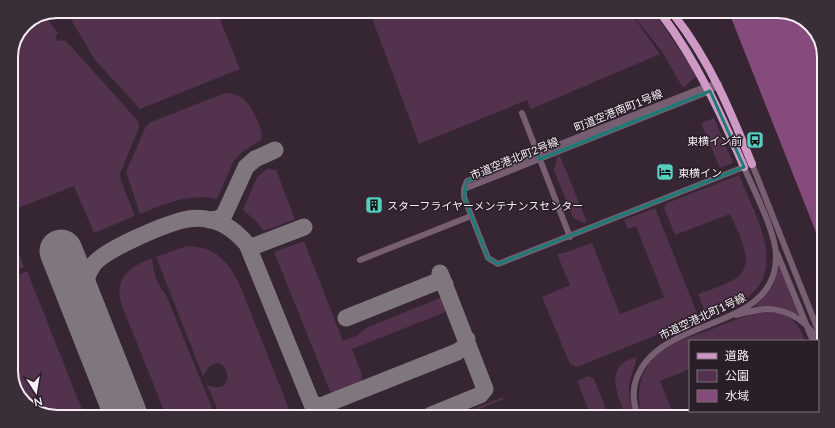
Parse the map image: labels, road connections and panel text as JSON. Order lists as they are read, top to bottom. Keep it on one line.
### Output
{"streets":{"street":["市道空港北町2号線","市道空港北町1号線"]},"crossings":[["市道空港北町2号線","市道空港北町1号線"]],"places":{"bus stop":["東横イン前"],"hotel":["東横イン"],"building":["スターフライヤーメンテナンスセンター"]},"legend":["道路","公園","水域"],"north":"bottom"}
